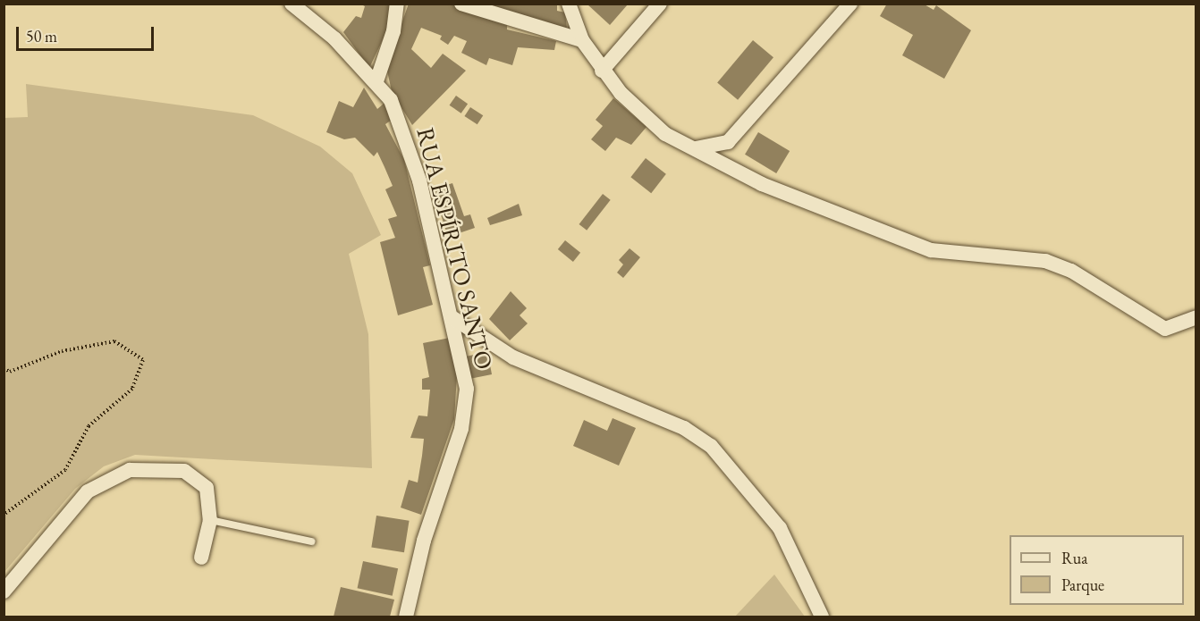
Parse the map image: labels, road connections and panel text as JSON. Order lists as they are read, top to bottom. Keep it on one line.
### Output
{"streets":{"street":["RUA ESPÍRITO SANTO"]},"legend":["Rua","Parque"],"scale_bar":"50 m"}
